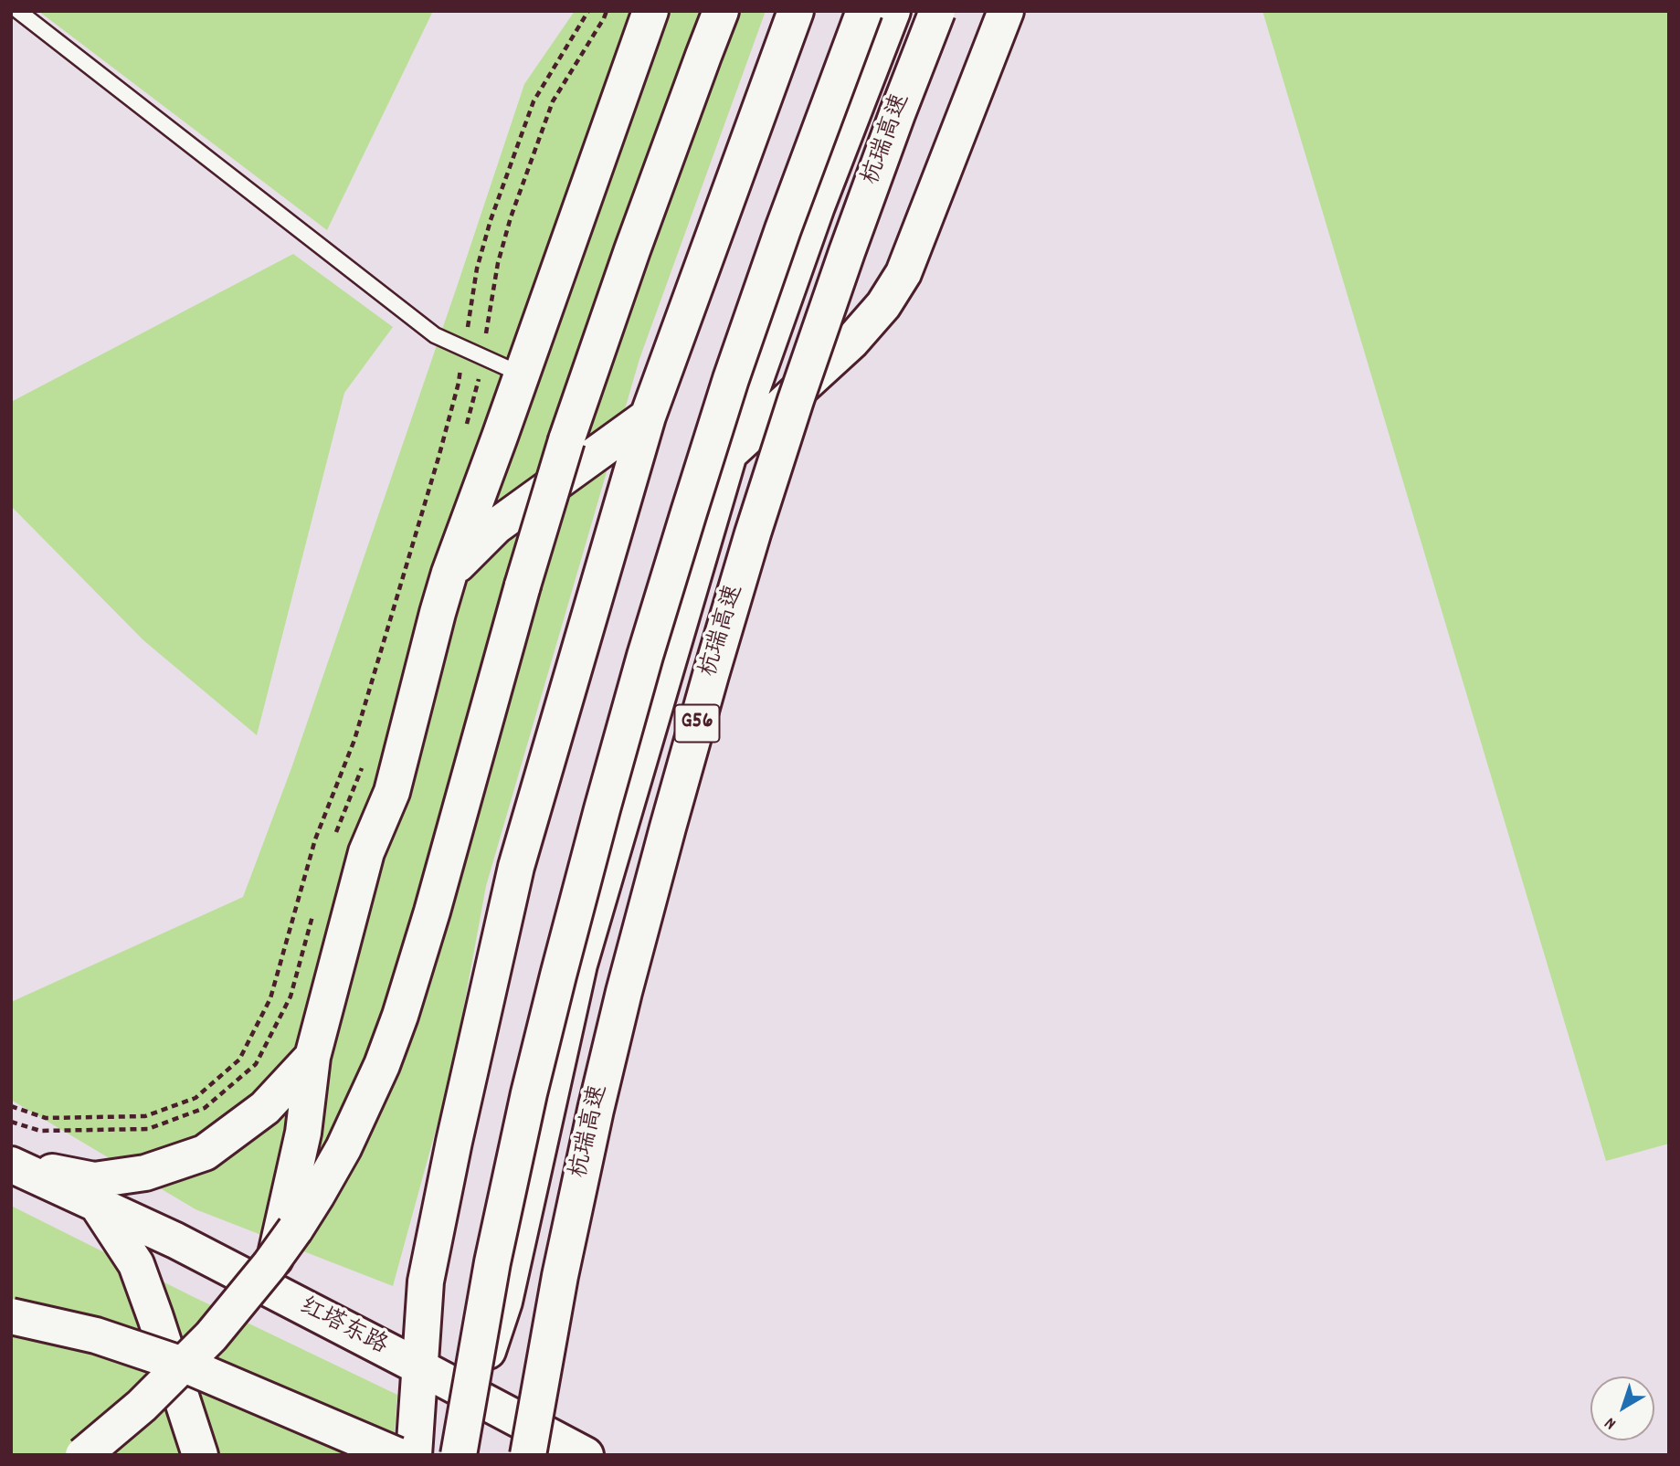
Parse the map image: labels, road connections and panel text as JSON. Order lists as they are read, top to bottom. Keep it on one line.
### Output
{"streets":{"main road":["杭瑞高速","G56","红塔东路"]},"north":"bottom left"}
